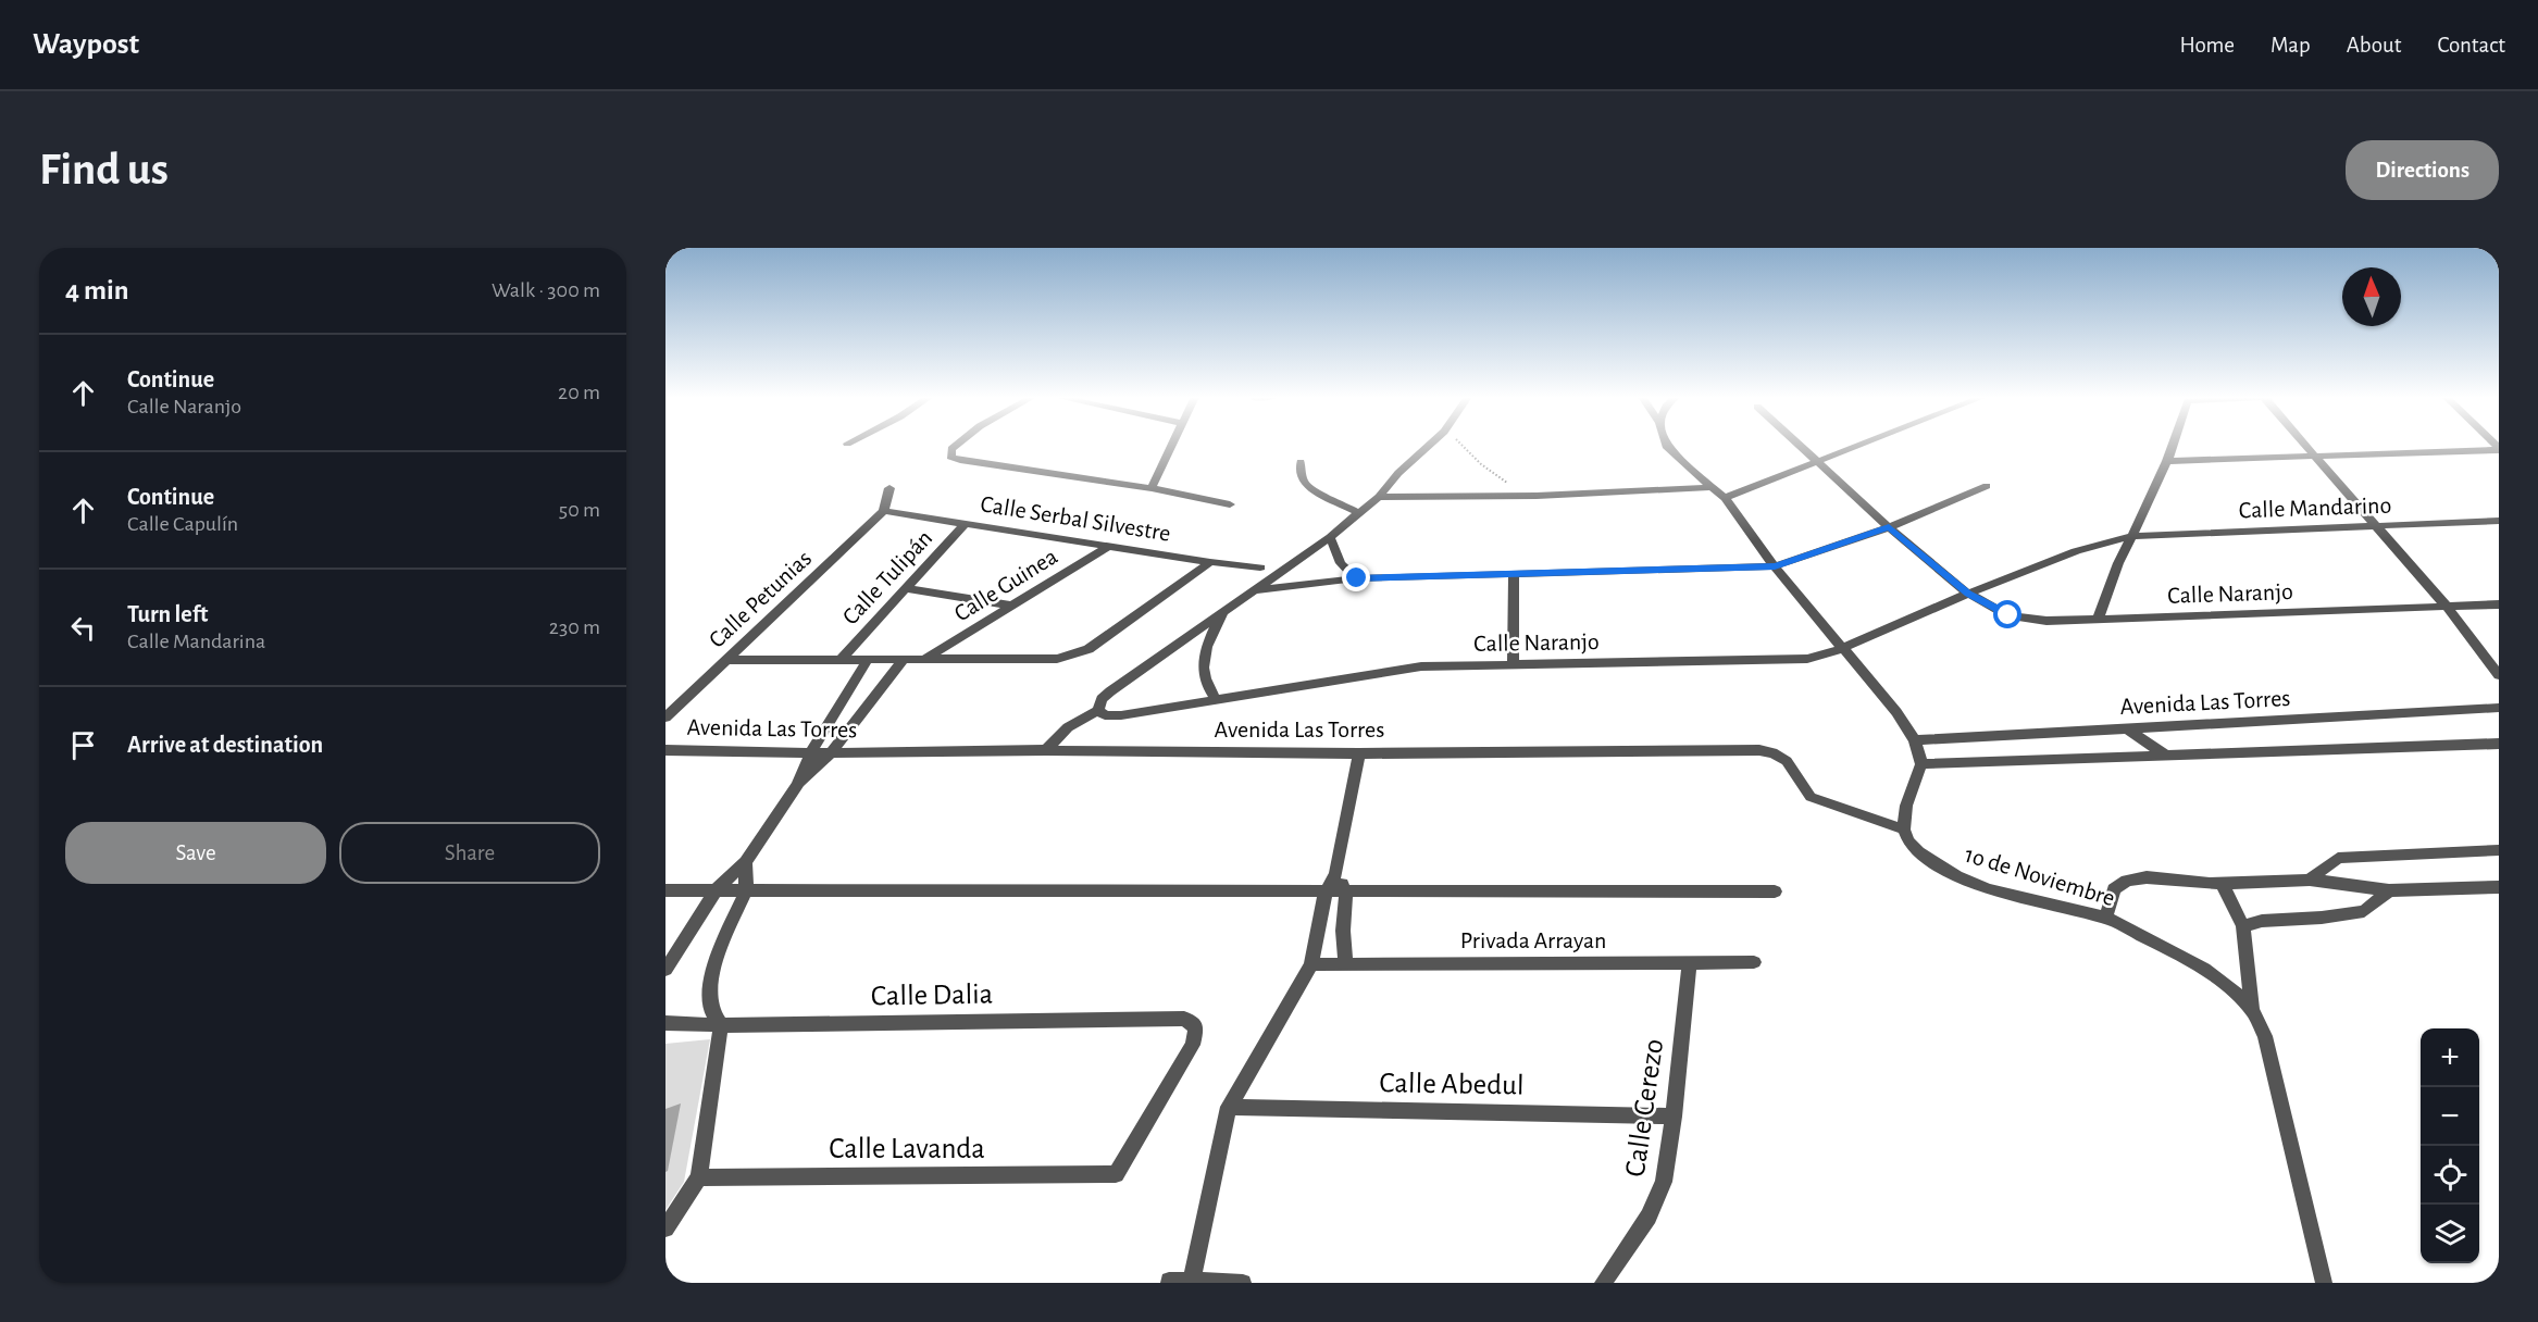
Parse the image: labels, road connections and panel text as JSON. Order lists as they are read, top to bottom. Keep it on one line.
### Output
{"streets":{"street":["Calle Mandarino","Calle Serbal Silvestre","Calle Tulipán","Calle Guinea","Calle Naranjo","Calle Petunias","Avenida Las Torres","1o de Noviembre","Privada Arrayan","Calle Dalia","Calle Abedul","Calle Cerezo","Calle Lavanda"]},"crossings":[["Calle Mandarino","Calle Naranjo"],["Calle Serbal Silvestre","Calle Tulipán"],["Calle Serbal Silvestre","Calle Guinea"],["Calle Serbal Silvestre","Calle Petunias"],["Avenida Las Torres","1o de Noviembre"],["Privada Arrayan","Calle Cerezo"],["Calle Dalia","Calle Lavanda"],["Calle Abedul","Calle Cerezo"]],"north":"top","page":{"header":"Waypost","nav":["Home","Map","About","Contact"],"buttons":["Directions",["Save","Share"]],"title":"Find us","heading":["4 min","Walk · 300 m"],"list":[["Continue","Calle Naranjo","20 m"],["Continue","Calle Capulín","50 m"],["Turn left","Calle Mandarina","230 m"],"Arrive at destination"],"map_buttons":["+","−"]}}
